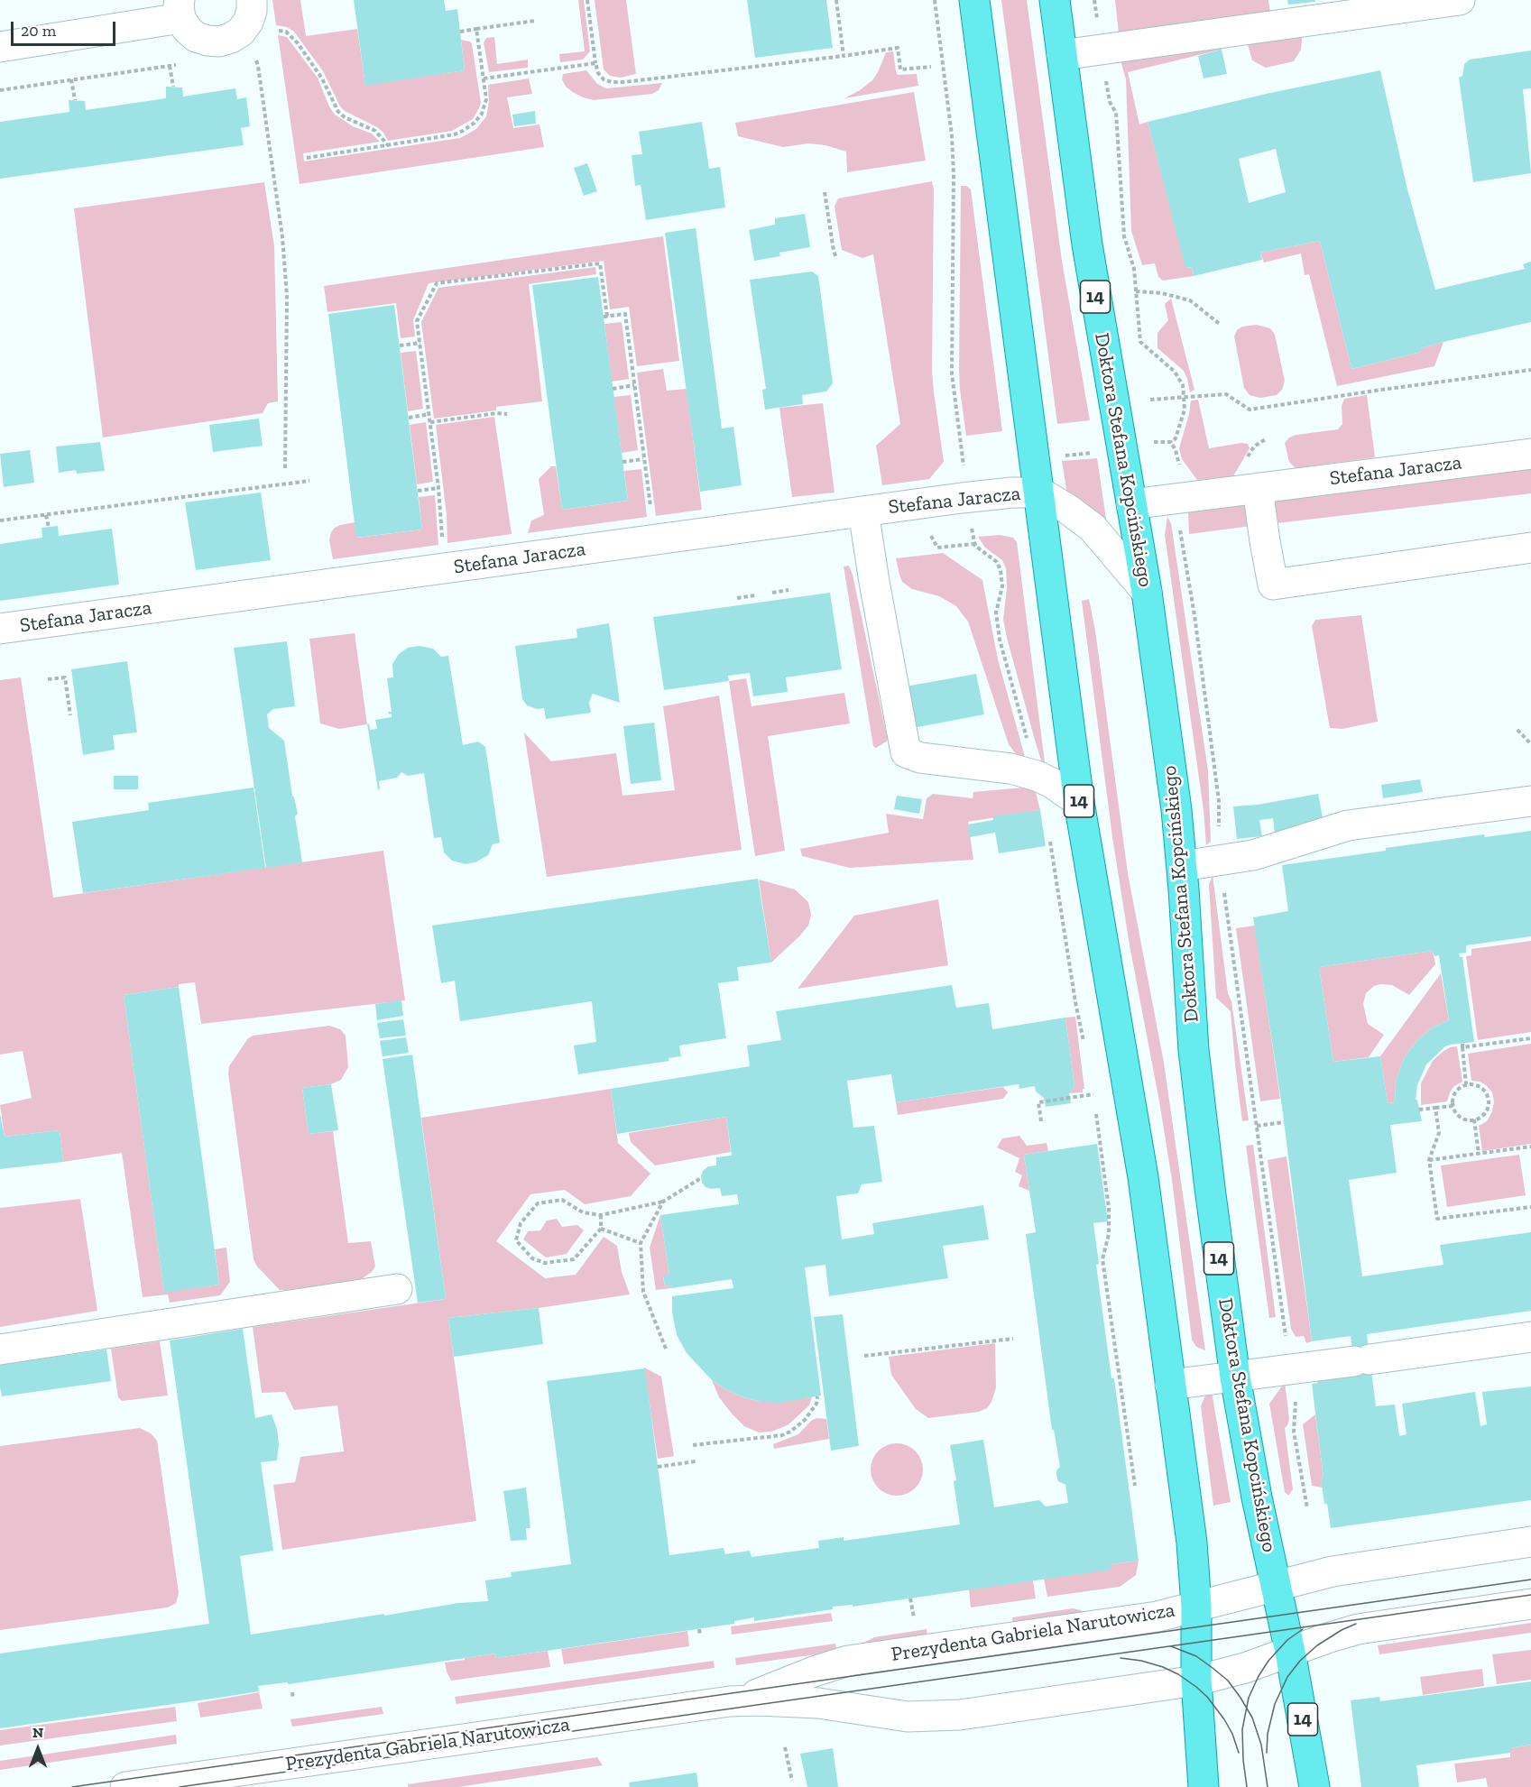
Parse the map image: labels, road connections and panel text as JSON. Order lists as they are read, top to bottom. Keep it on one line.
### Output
{"streets":{"main road":["14","Doktora Stefana Kopcińskiego"],"street":["Stefana Jaracza","Prezydenta Gabriela Narutowicza"]},"crossings":[["14","Stefana Jaracza"],["14","Prezydenta Gabriela Narutowicza"],["Doktora Stefana Kopcińskiego","Stefana Jaracza"],["Doktora Stefana Kopcińskiego","Prezydenta Gabriela Narutowicza"]],"scale_bar":"20 m","north":"top"}
